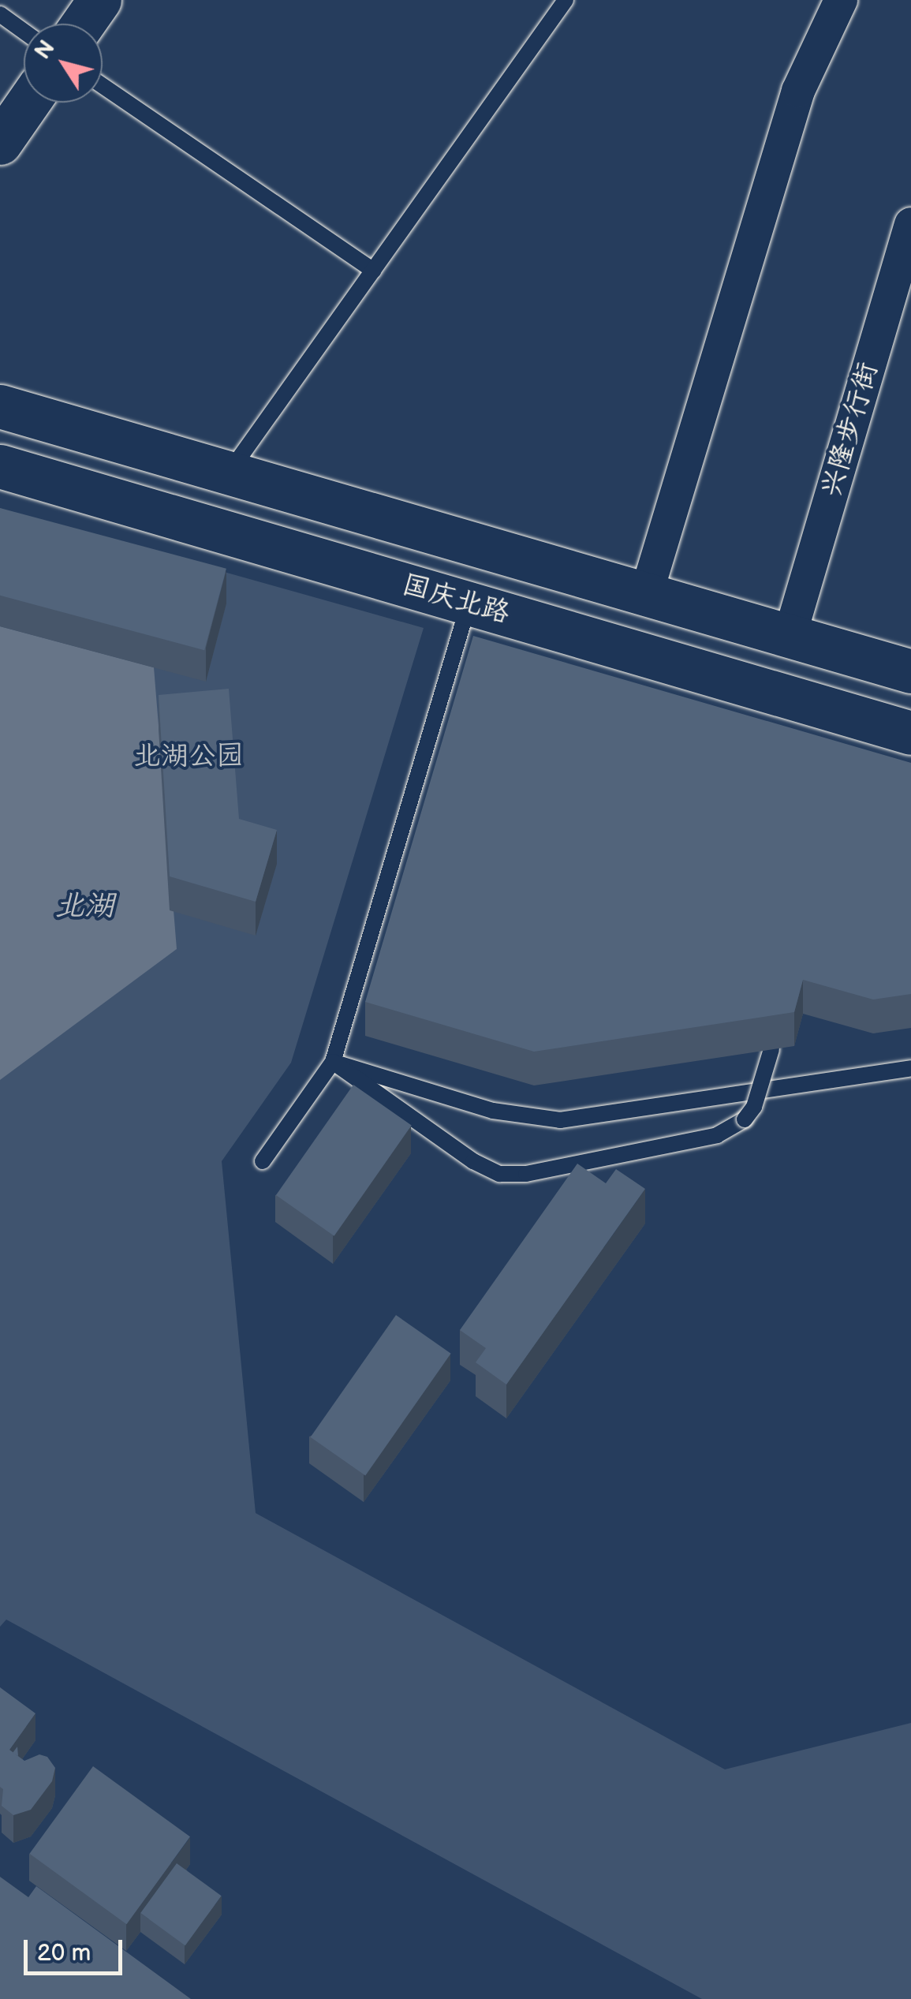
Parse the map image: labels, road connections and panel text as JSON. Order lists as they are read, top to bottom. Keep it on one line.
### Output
{"streets":{"main road":["国庆北路"],"street":["兴隆步行街"]},"crossings":[["兴隆步行街","国庆北路"]],"water":["北湖"],"parks":["北湖公园"],"scale_bar":"20 m","north":"top left"}
